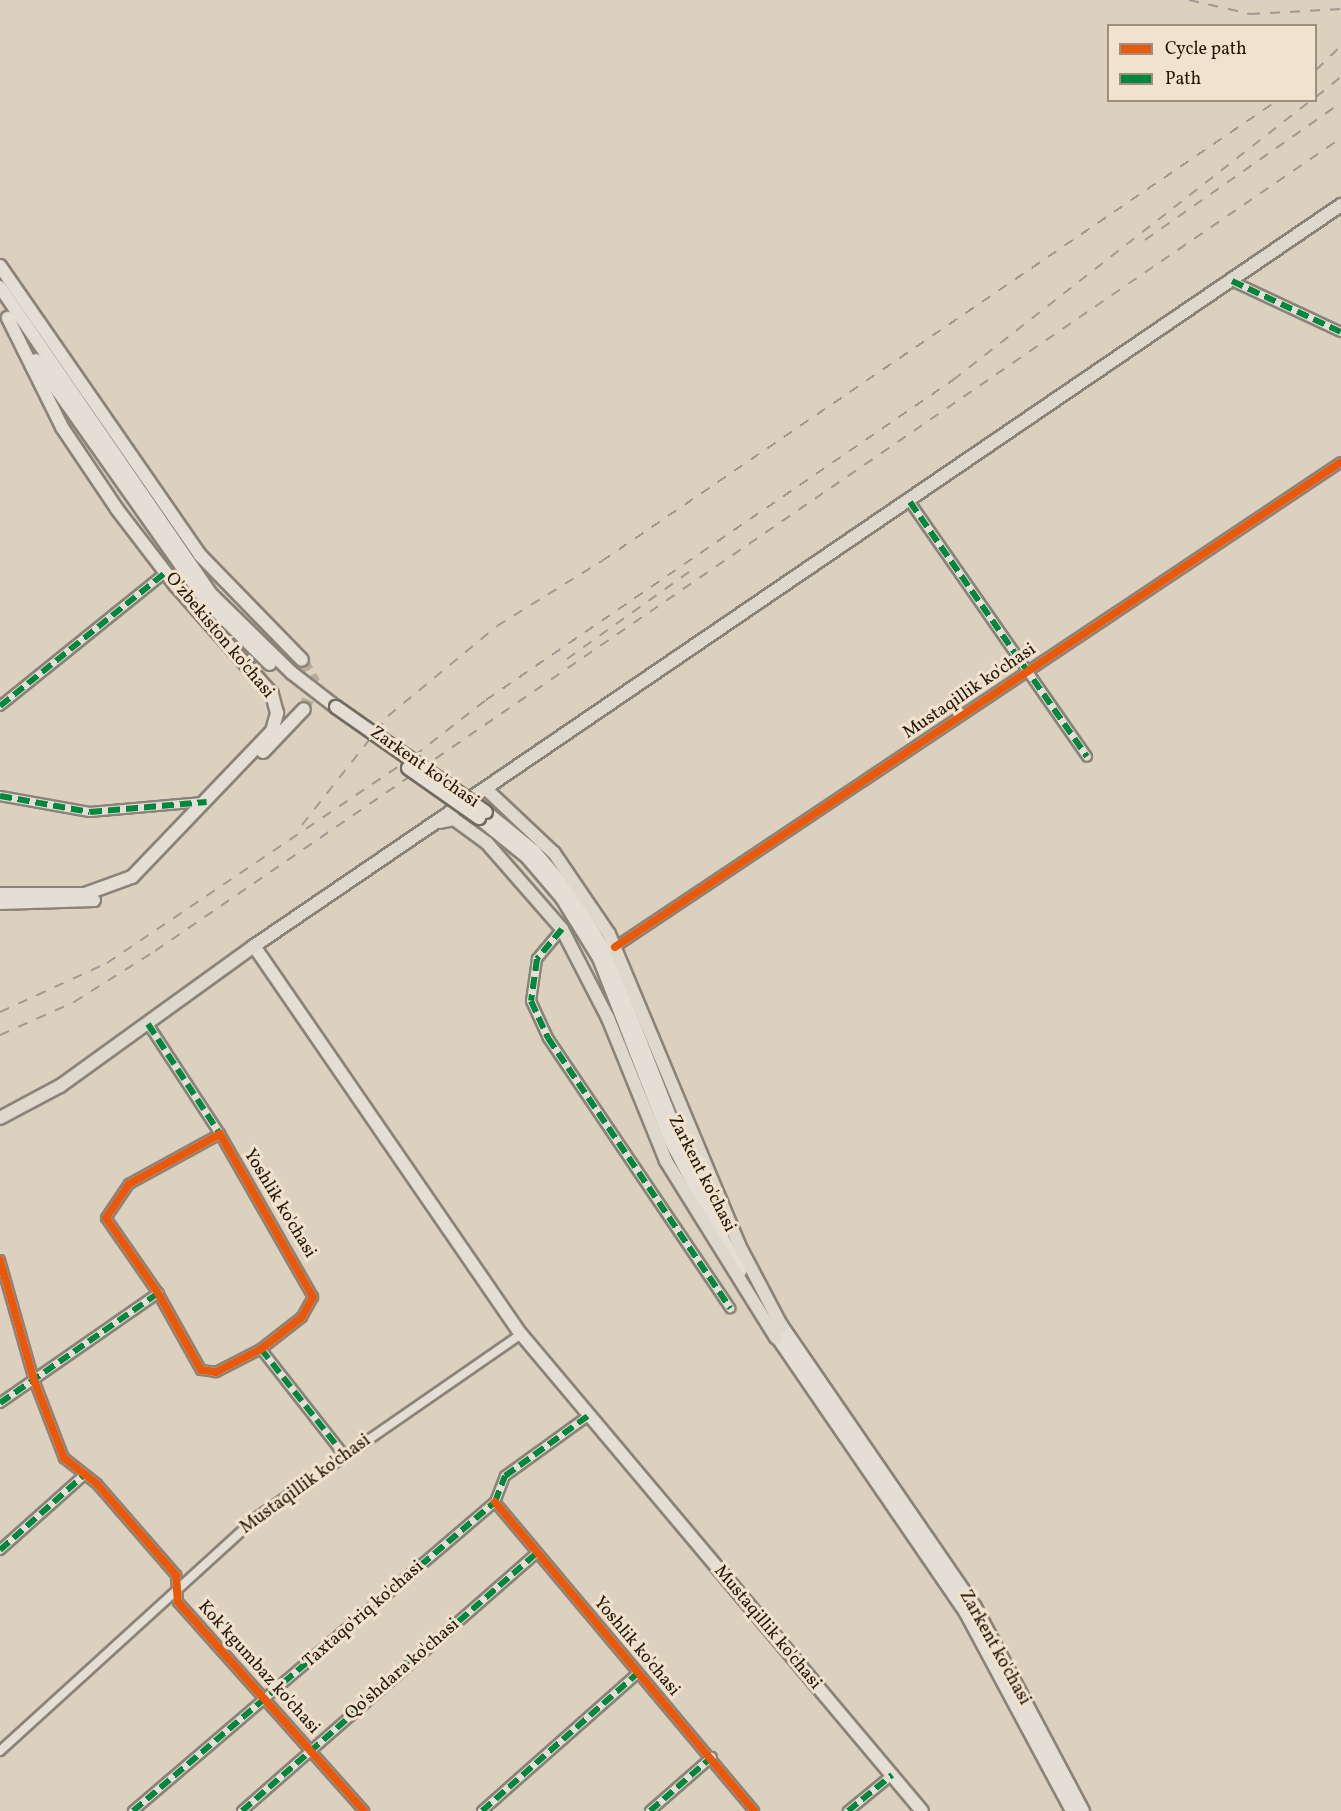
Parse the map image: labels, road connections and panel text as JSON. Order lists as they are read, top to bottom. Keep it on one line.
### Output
{"streets":{"main road":["O'zbekiston ko'chasi","Mustaqillik ko'chasi","Zarkent ko'chasi"],"street":["Yoshlik ko'chasi","Taxtaqo'riq ko'chasi","Kok'kgumbaz ko'chasi","Qo'shdara ko'chasi"]},"crossings":[["O'zbekiston ko'chasi","Zarkent ko'chasi"],["Mustaqillik ko'chasi","Taxtaqo'riq ko'chasi"],["Mustaqillik ko'chasi","Kok'kgumbaz ko'chasi"],["Yoshlik ko'chasi","Taxtaqo'riq ko'chasi"],["Yoshlik ko'chasi","Qo'shdara ko'chasi"],["Taxtaqo'riq ko'chasi","Kok'kgumbaz ko'chasi"],["Kok'kgumbaz ko'chasi","Qo'shdara ko'chasi"]],"legend":["Cycle path","Path"]}
